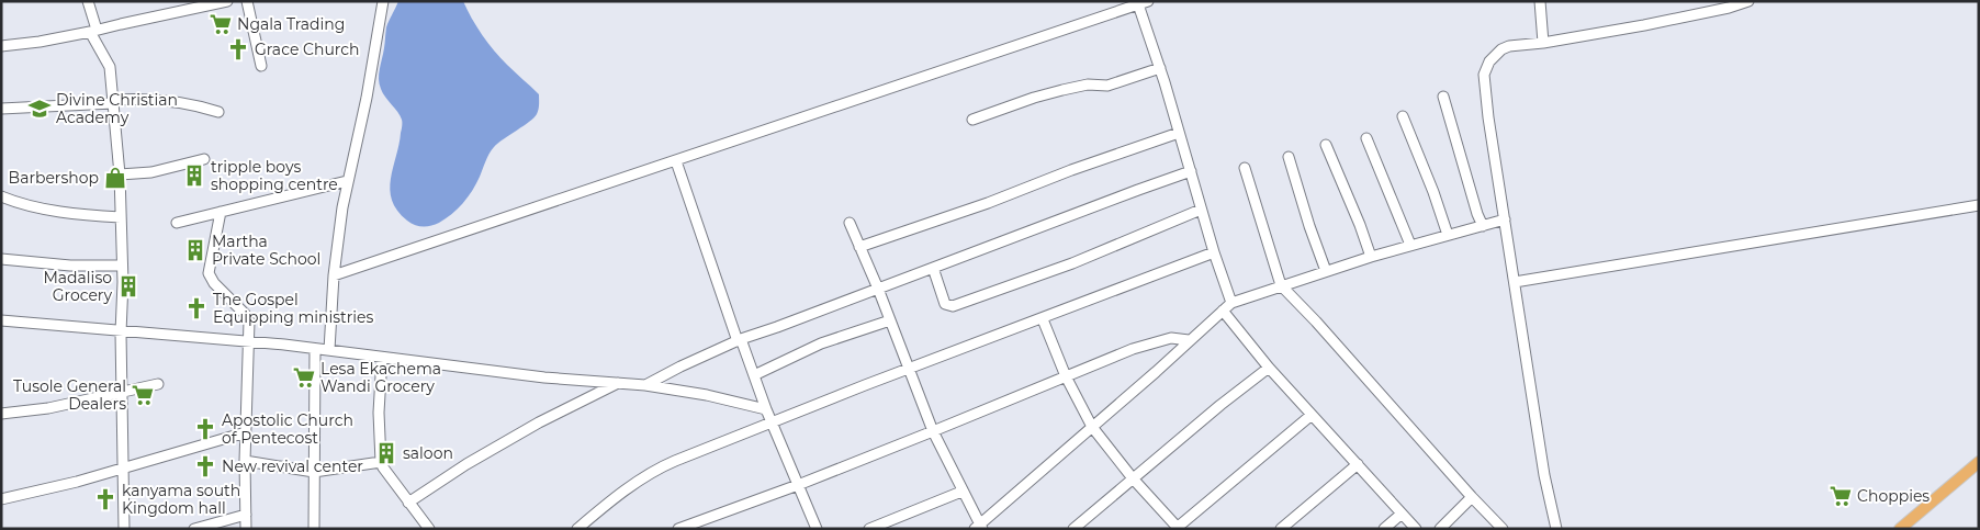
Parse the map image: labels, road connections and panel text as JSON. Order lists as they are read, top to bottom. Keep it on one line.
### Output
{"places":{"supermarket":["Ngala Trading","Lesa Ekachema Wandi Grocery","Tusole General Dealers","Choppies"],"church":["Grace Church","The Gospel Equipping ministries","Apostolic Church of Pentecost","New revival center","kanyama south Kingdom hall"],"school or university":["Divine Christian Academy"],"building":["tripple boys shopping centre","Martha Private School","Madaliso Grocery","saloon"],"shop":["Barbershop"]}}
